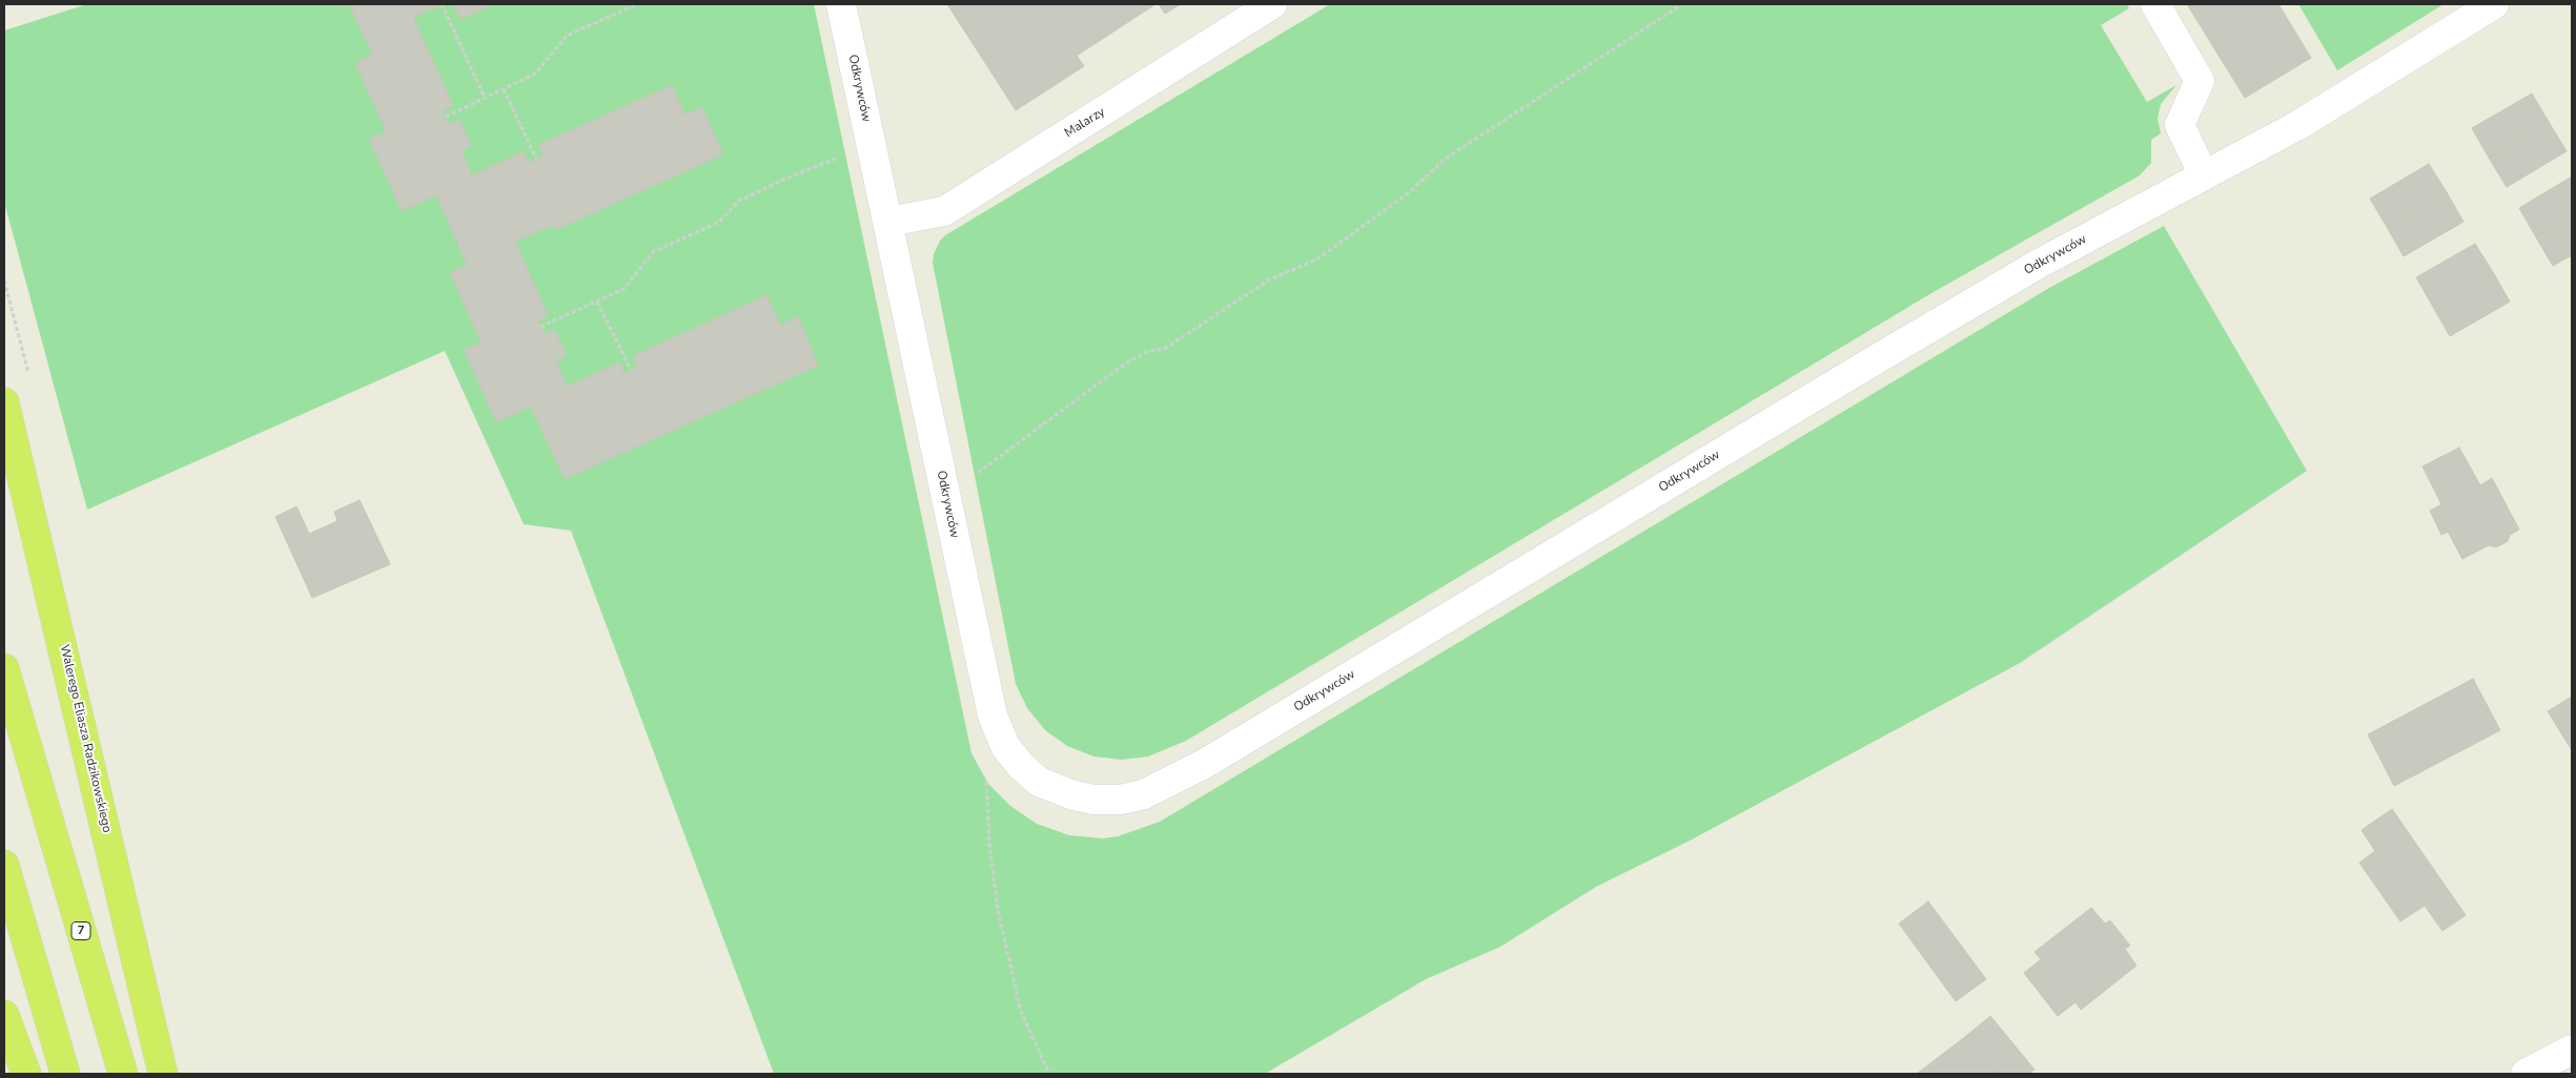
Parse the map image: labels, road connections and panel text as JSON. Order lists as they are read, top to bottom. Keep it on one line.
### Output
{"streets":{"main road":["Walerego Eliasza Radzikowskiego","7"],"street":["Odkrywców","Malarzy"]},"crossings":[["Odkrywców","Malarzy"]]}
